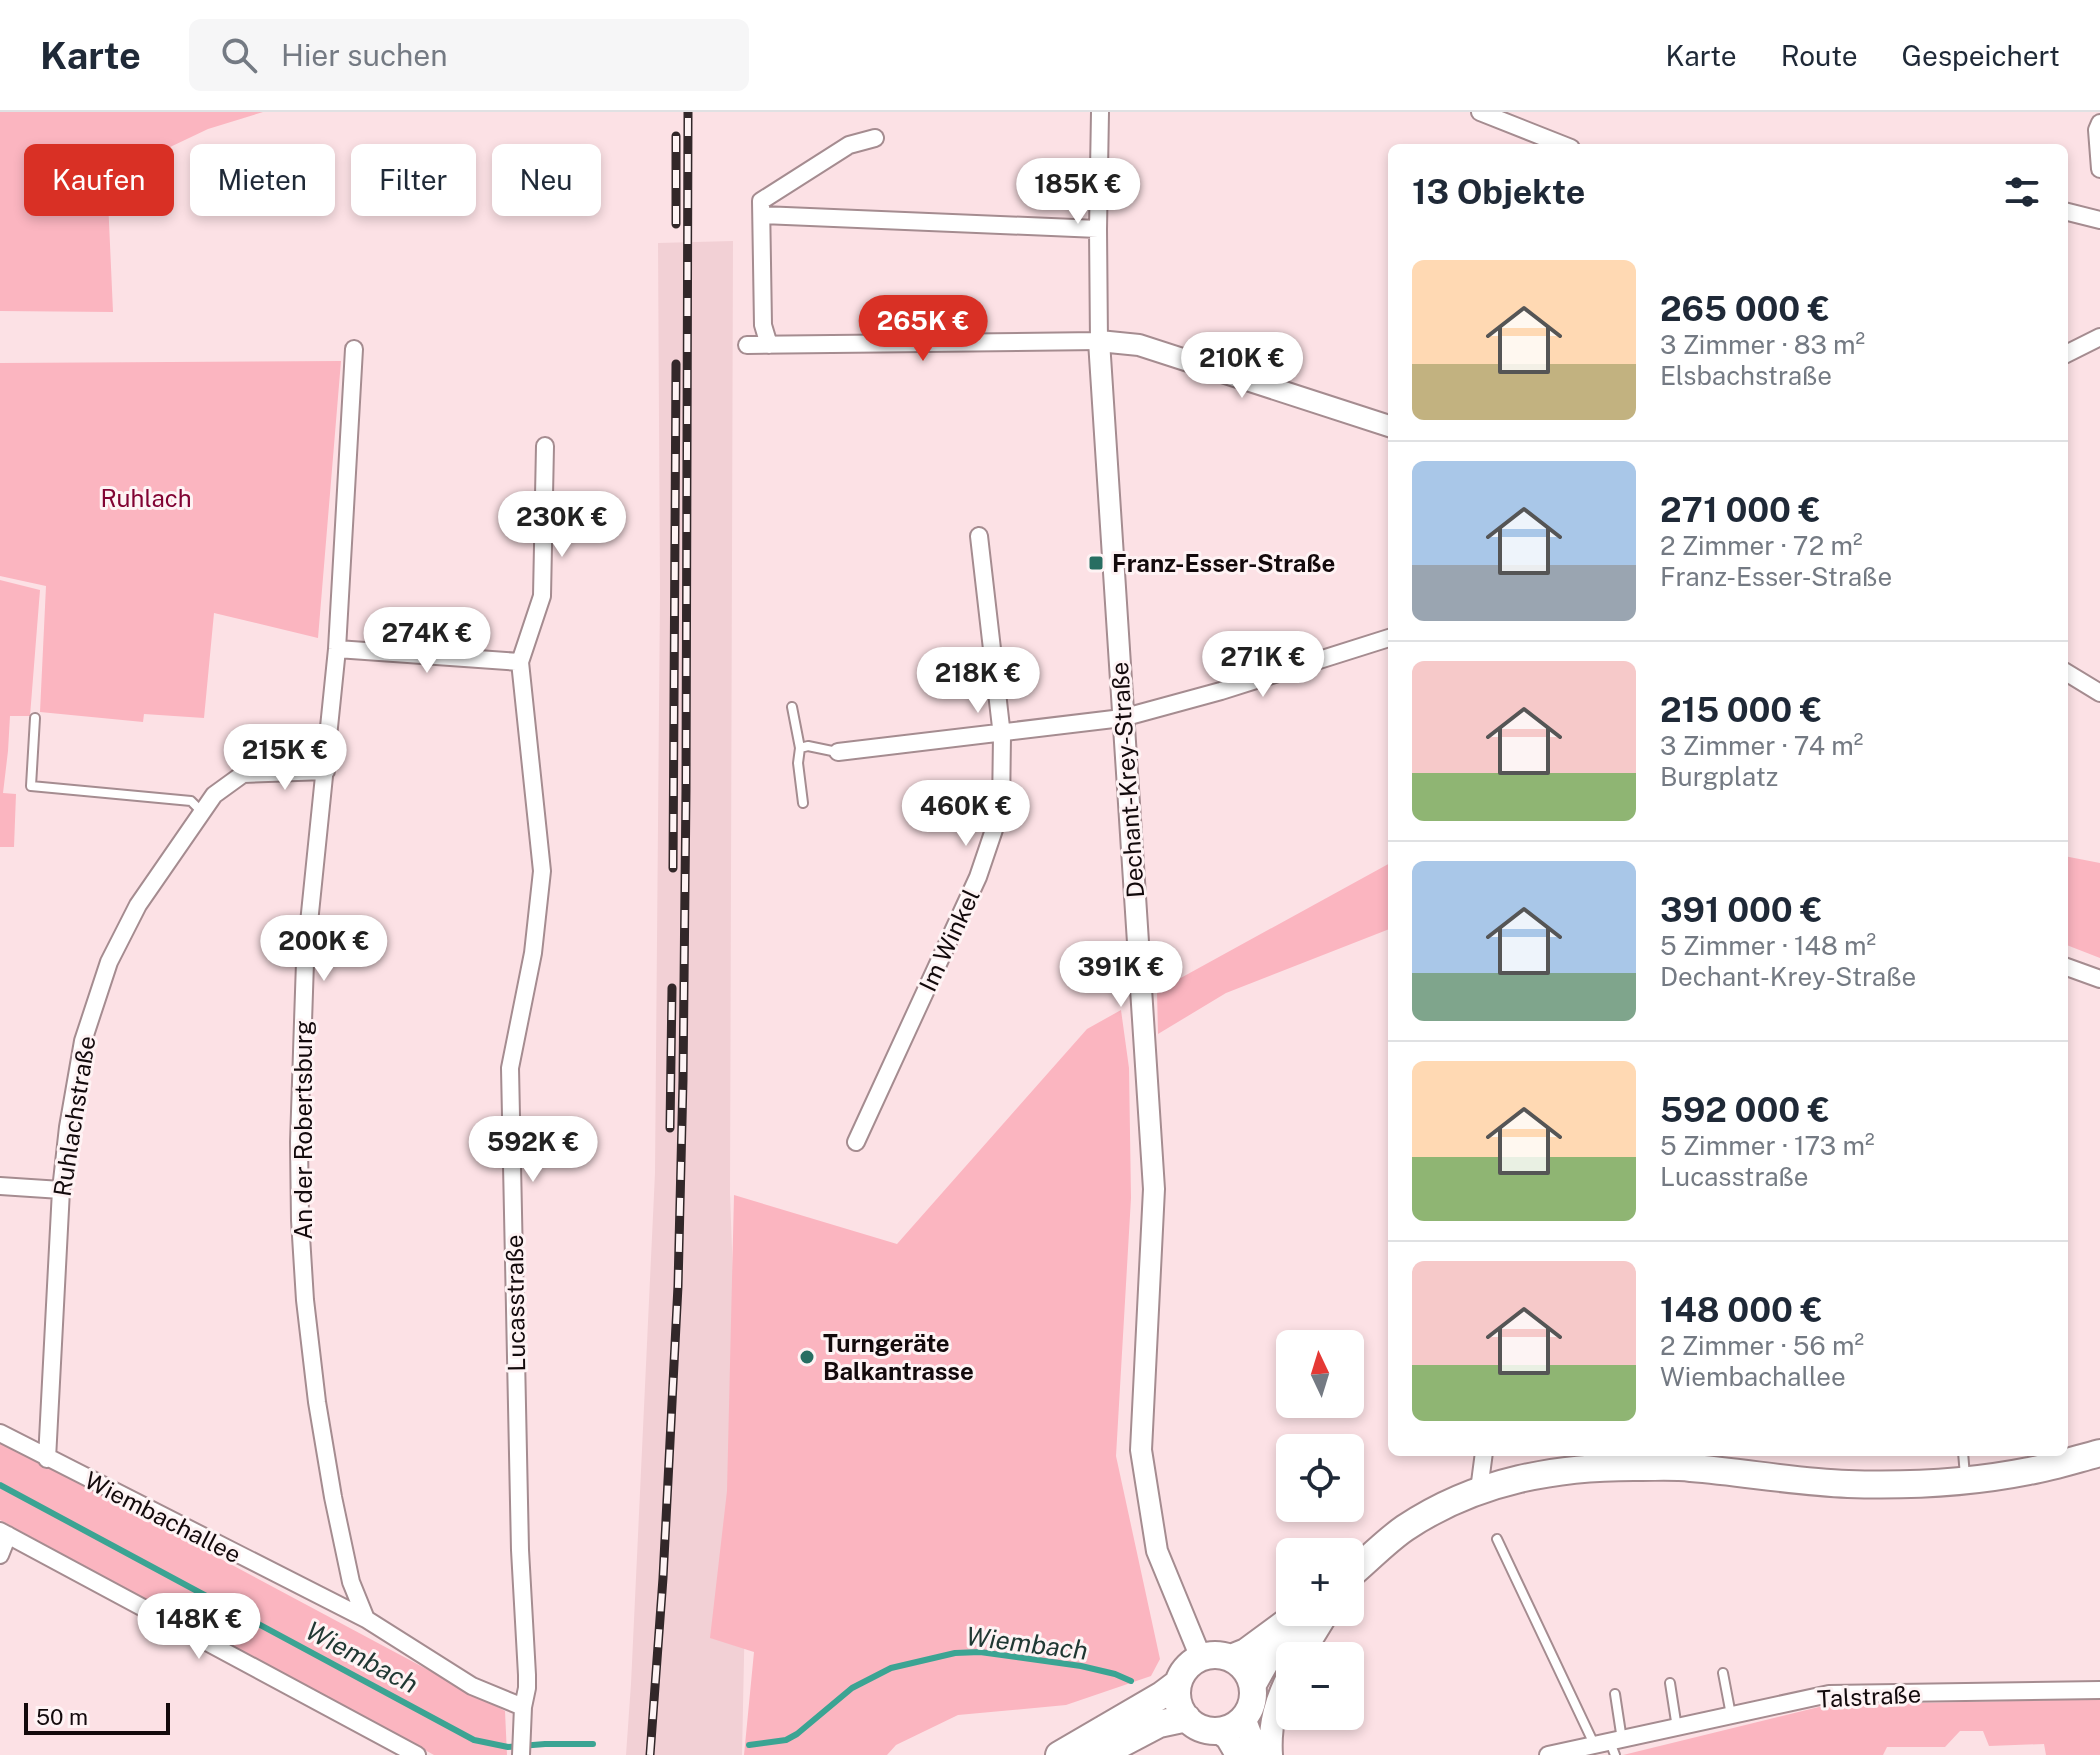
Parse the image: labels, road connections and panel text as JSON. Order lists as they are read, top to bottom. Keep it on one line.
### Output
{"streets":{"street":["Dechant-Krey-Straße","Im Winkel","Ruhlachstraße","An der Robertsburg","Lucasstraße","Wiembachallee","Talstraße"]},"crossings":[["Ruhlachstraße","An der Robertsburg"],["Ruhlachstraße","Wiembachallee"],["An der Robertsburg","Wiembachallee"],["Lucasstraße","Wiembachallee"]],"water":["Wiembach"],"parks":["Ruhlach"],"places":{"transit":["Franz-Esser-Straße"],"other":["Turngeräte Balkantrasse"]},"scale_bar":"50 m","north":"top","page":{"header":"Karte","search":"Hier suchen","nav":["Karte","Route","Gespeichert"],"chip":["Kaufen","Mieten","Filter","Neu"],"heading":"13 Objekte","price":["185K €","265K €","210K €","230K €","274K €","271K €","218K €","215K €","460K €","200K €","391K €","592K €","148K €"],"list":[{"name":"265 000 €","note":"3 Zimmer · 83 m² · Elsbachstraße"},{"name":"271 000 €","note":"2 Zimmer · 72 m² · Franz-Esser-Straße"},{"name":"215 000 €","note":"3 Zimmer · 74 m² · Burgplatz"},{"name":"391 000 €","note":"5 Zimmer · 148 m² · Dechant-Krey-Straße"},{"name":"592 000 €","note":"5 Zimmer · 173 m² · Lucasstraße"},{"name":"148 000 €","note":"2 Zimmer · 56 m² · Wiembachallee"}],"map_buttons":["+","−"],"scale":"50 m"}}
